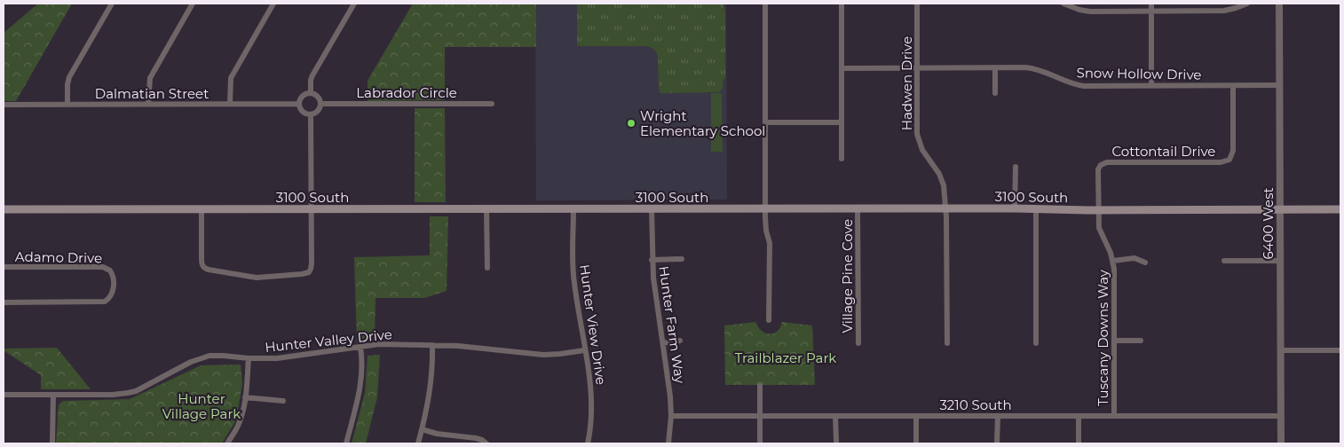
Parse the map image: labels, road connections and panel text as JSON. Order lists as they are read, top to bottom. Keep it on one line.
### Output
{"streets":{"main road":["3100 South"],"street":["Snow Hollow Drive","Hadwen Drive","Labrador Circle","Dalmatian Street","Cottontail Drive","6400 West","Adamo Drive","Village Pine Cove","Hunter View Drive","Hunter Farm Way","Tuscany Downs Way","Hunter Valley Drive","3210 South"]},"crossings":[["Snow Hollow Drive","Hadwen Drive"],["Snow Hollow Drive","Cottontail Drive"],["Snow Hollow Drive","6400 West"],["Hadwen Drive","3100 South"],["Labrador Circle","Dalmatian Street"],["Cottontail Drive","Tuscany Downs Way"],["3100 South","6400 West"],["3100 South","Village Pine Cove"],["3100 South","Hunter View Drive"],["3100 South","Hunter Farm Way"],["3100 South","Tuscany Downs Way"],["6400 West","3210 South"],["Hunter View Drive","Hunter Valley Drive"],["Hunter Farm Way","3210 South"],["Tuscany Downs Way","3210 South"]],"parks":["Trailblazer Park","Hunter Village Park"],"places":["Wright Elementary School"]}
